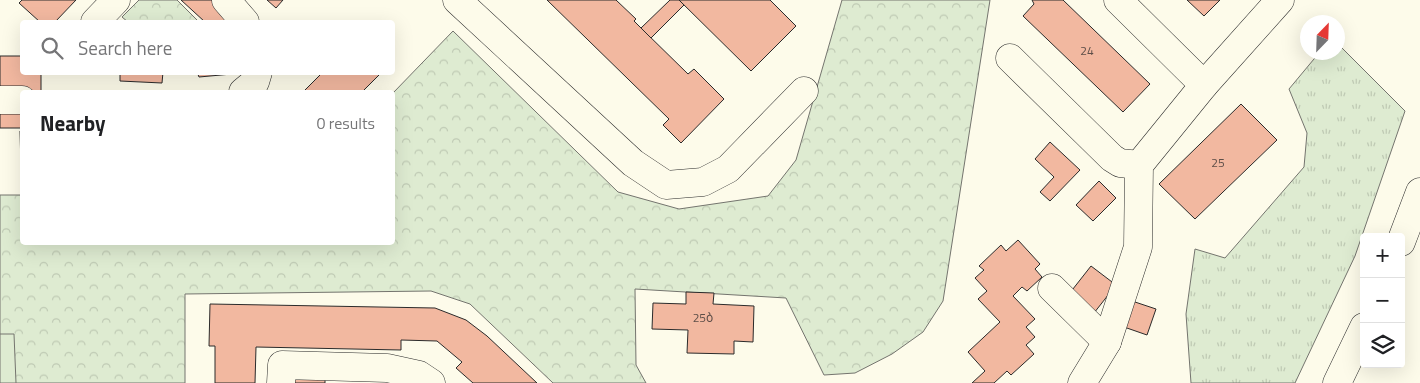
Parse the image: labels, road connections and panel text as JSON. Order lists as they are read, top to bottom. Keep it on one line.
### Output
{"house_numbers":["24","25","25ბ"],"north":"top right","page":{"search":"Search here","heading":["Nearby","0 results"],"map_buttons":["+","−"]}}
